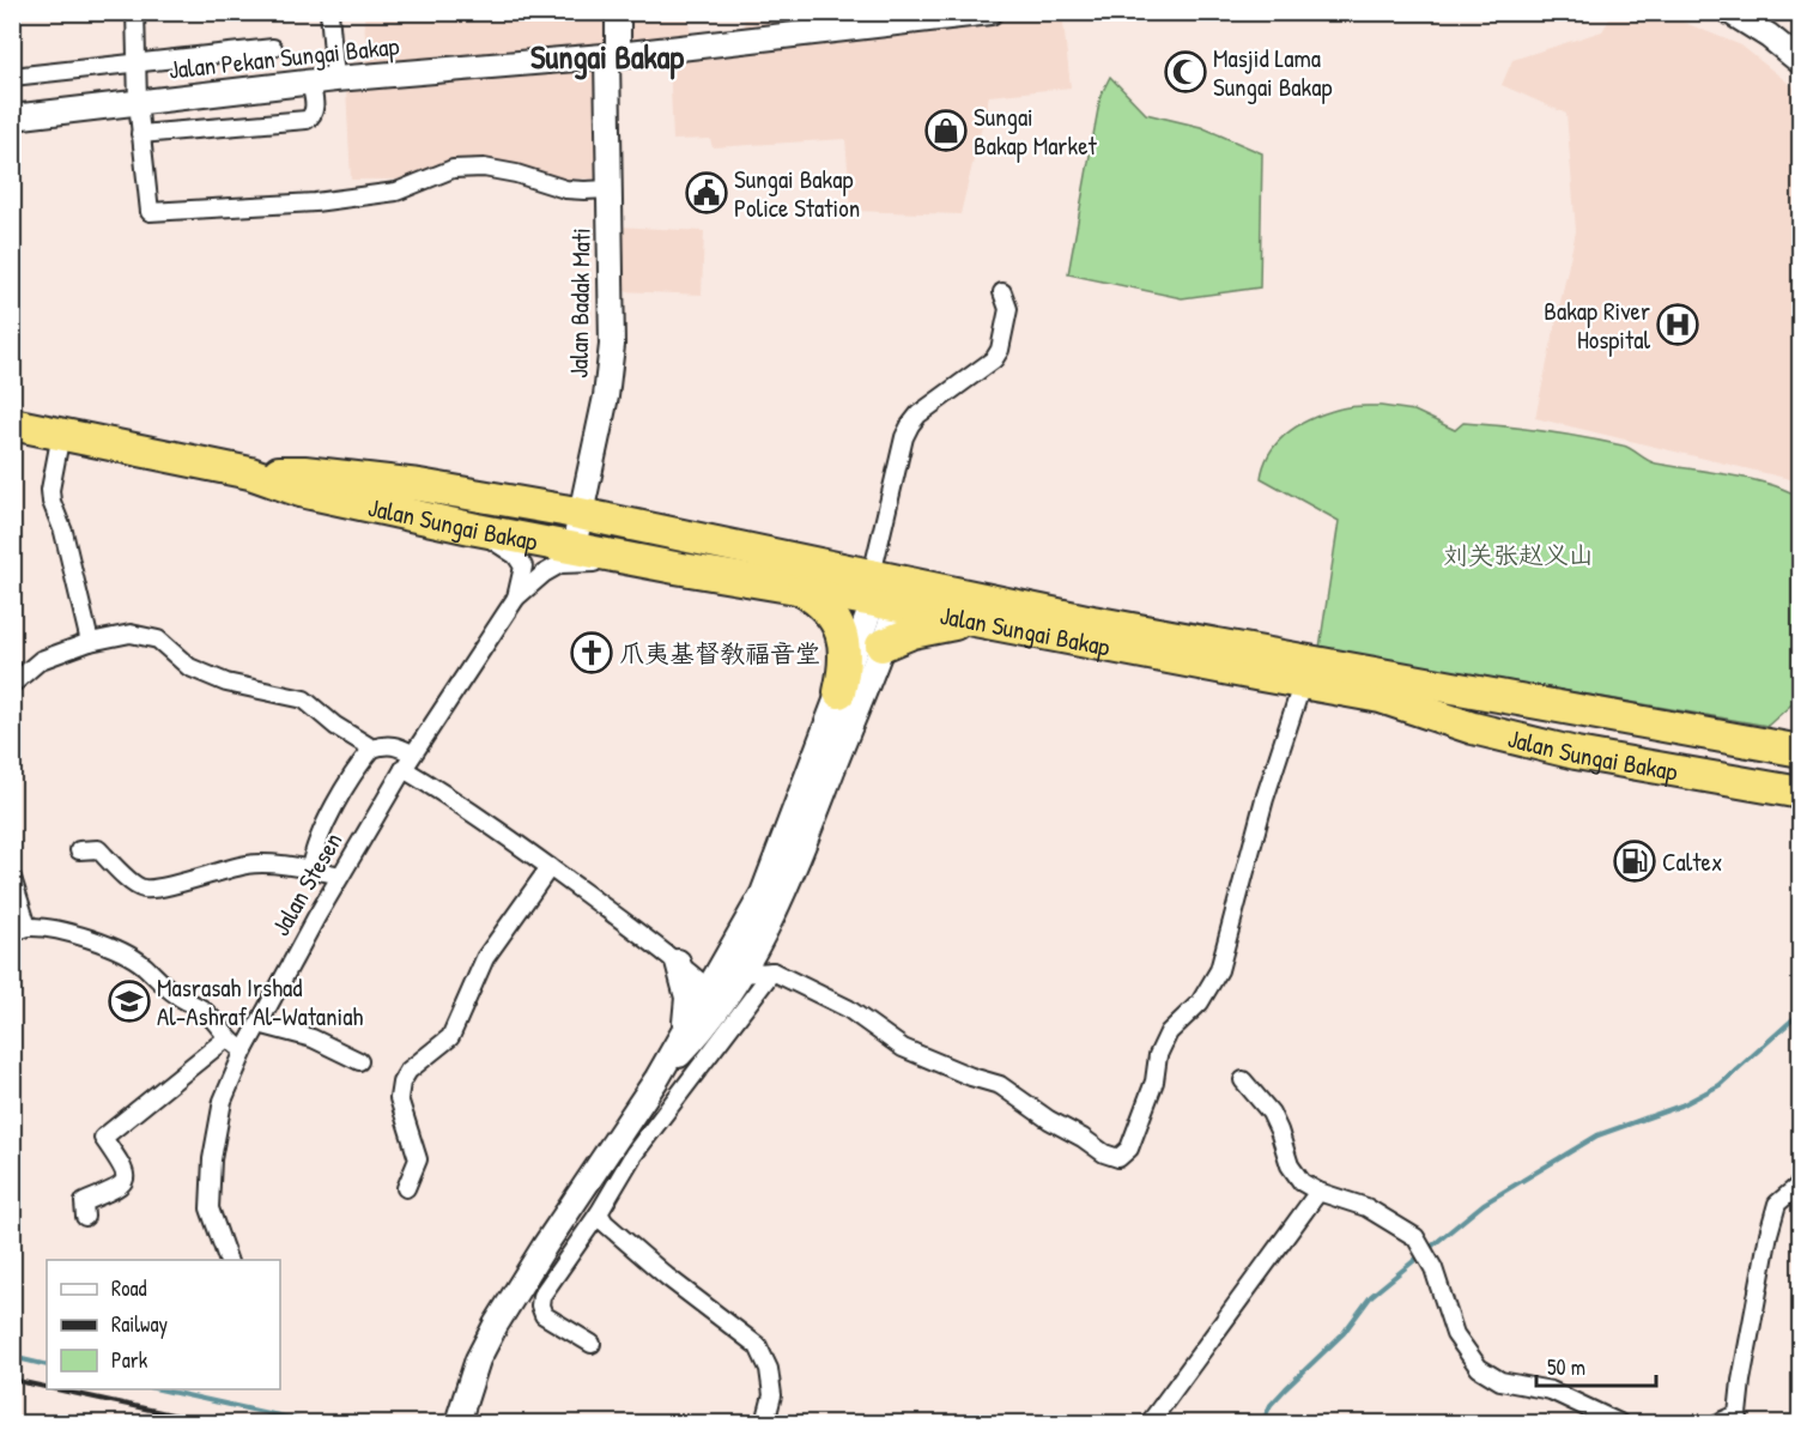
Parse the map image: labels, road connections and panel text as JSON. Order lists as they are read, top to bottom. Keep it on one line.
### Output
{"streets":{"highway":["Jalan Sungai Bakap"],"street":["Jalan Pekan Sungai Bakap","Jalan Badak Mati","Jalan Stesen"]},"crossings":[["Jalan Pekan Sungai Bakap","Jalan Badak Mati"],["Jalan Badak Mati","Jalan Sungai Bakap"],["Jalan Sungai Bakap","Jalan Stesen"]],"districts":["Sungai Bakap"],"parks":["刘关张赵义山"],"places":{"mosque":["Masjid Lama Sungai Bakap"],"shop":["Sungai Bakap Market"],"public building":["Sungai Bakap Police Station"],"hospital":["Bakap River Hospital"],"church":["爪夷基督教福音堂"],"fuel station":["Caltex"],"school or university":["Masrasah Irshad Al-Ashraf Al-Wataniah"]},"legend":["Road","Railway","Park"],"scale_bar":"50 m"}
